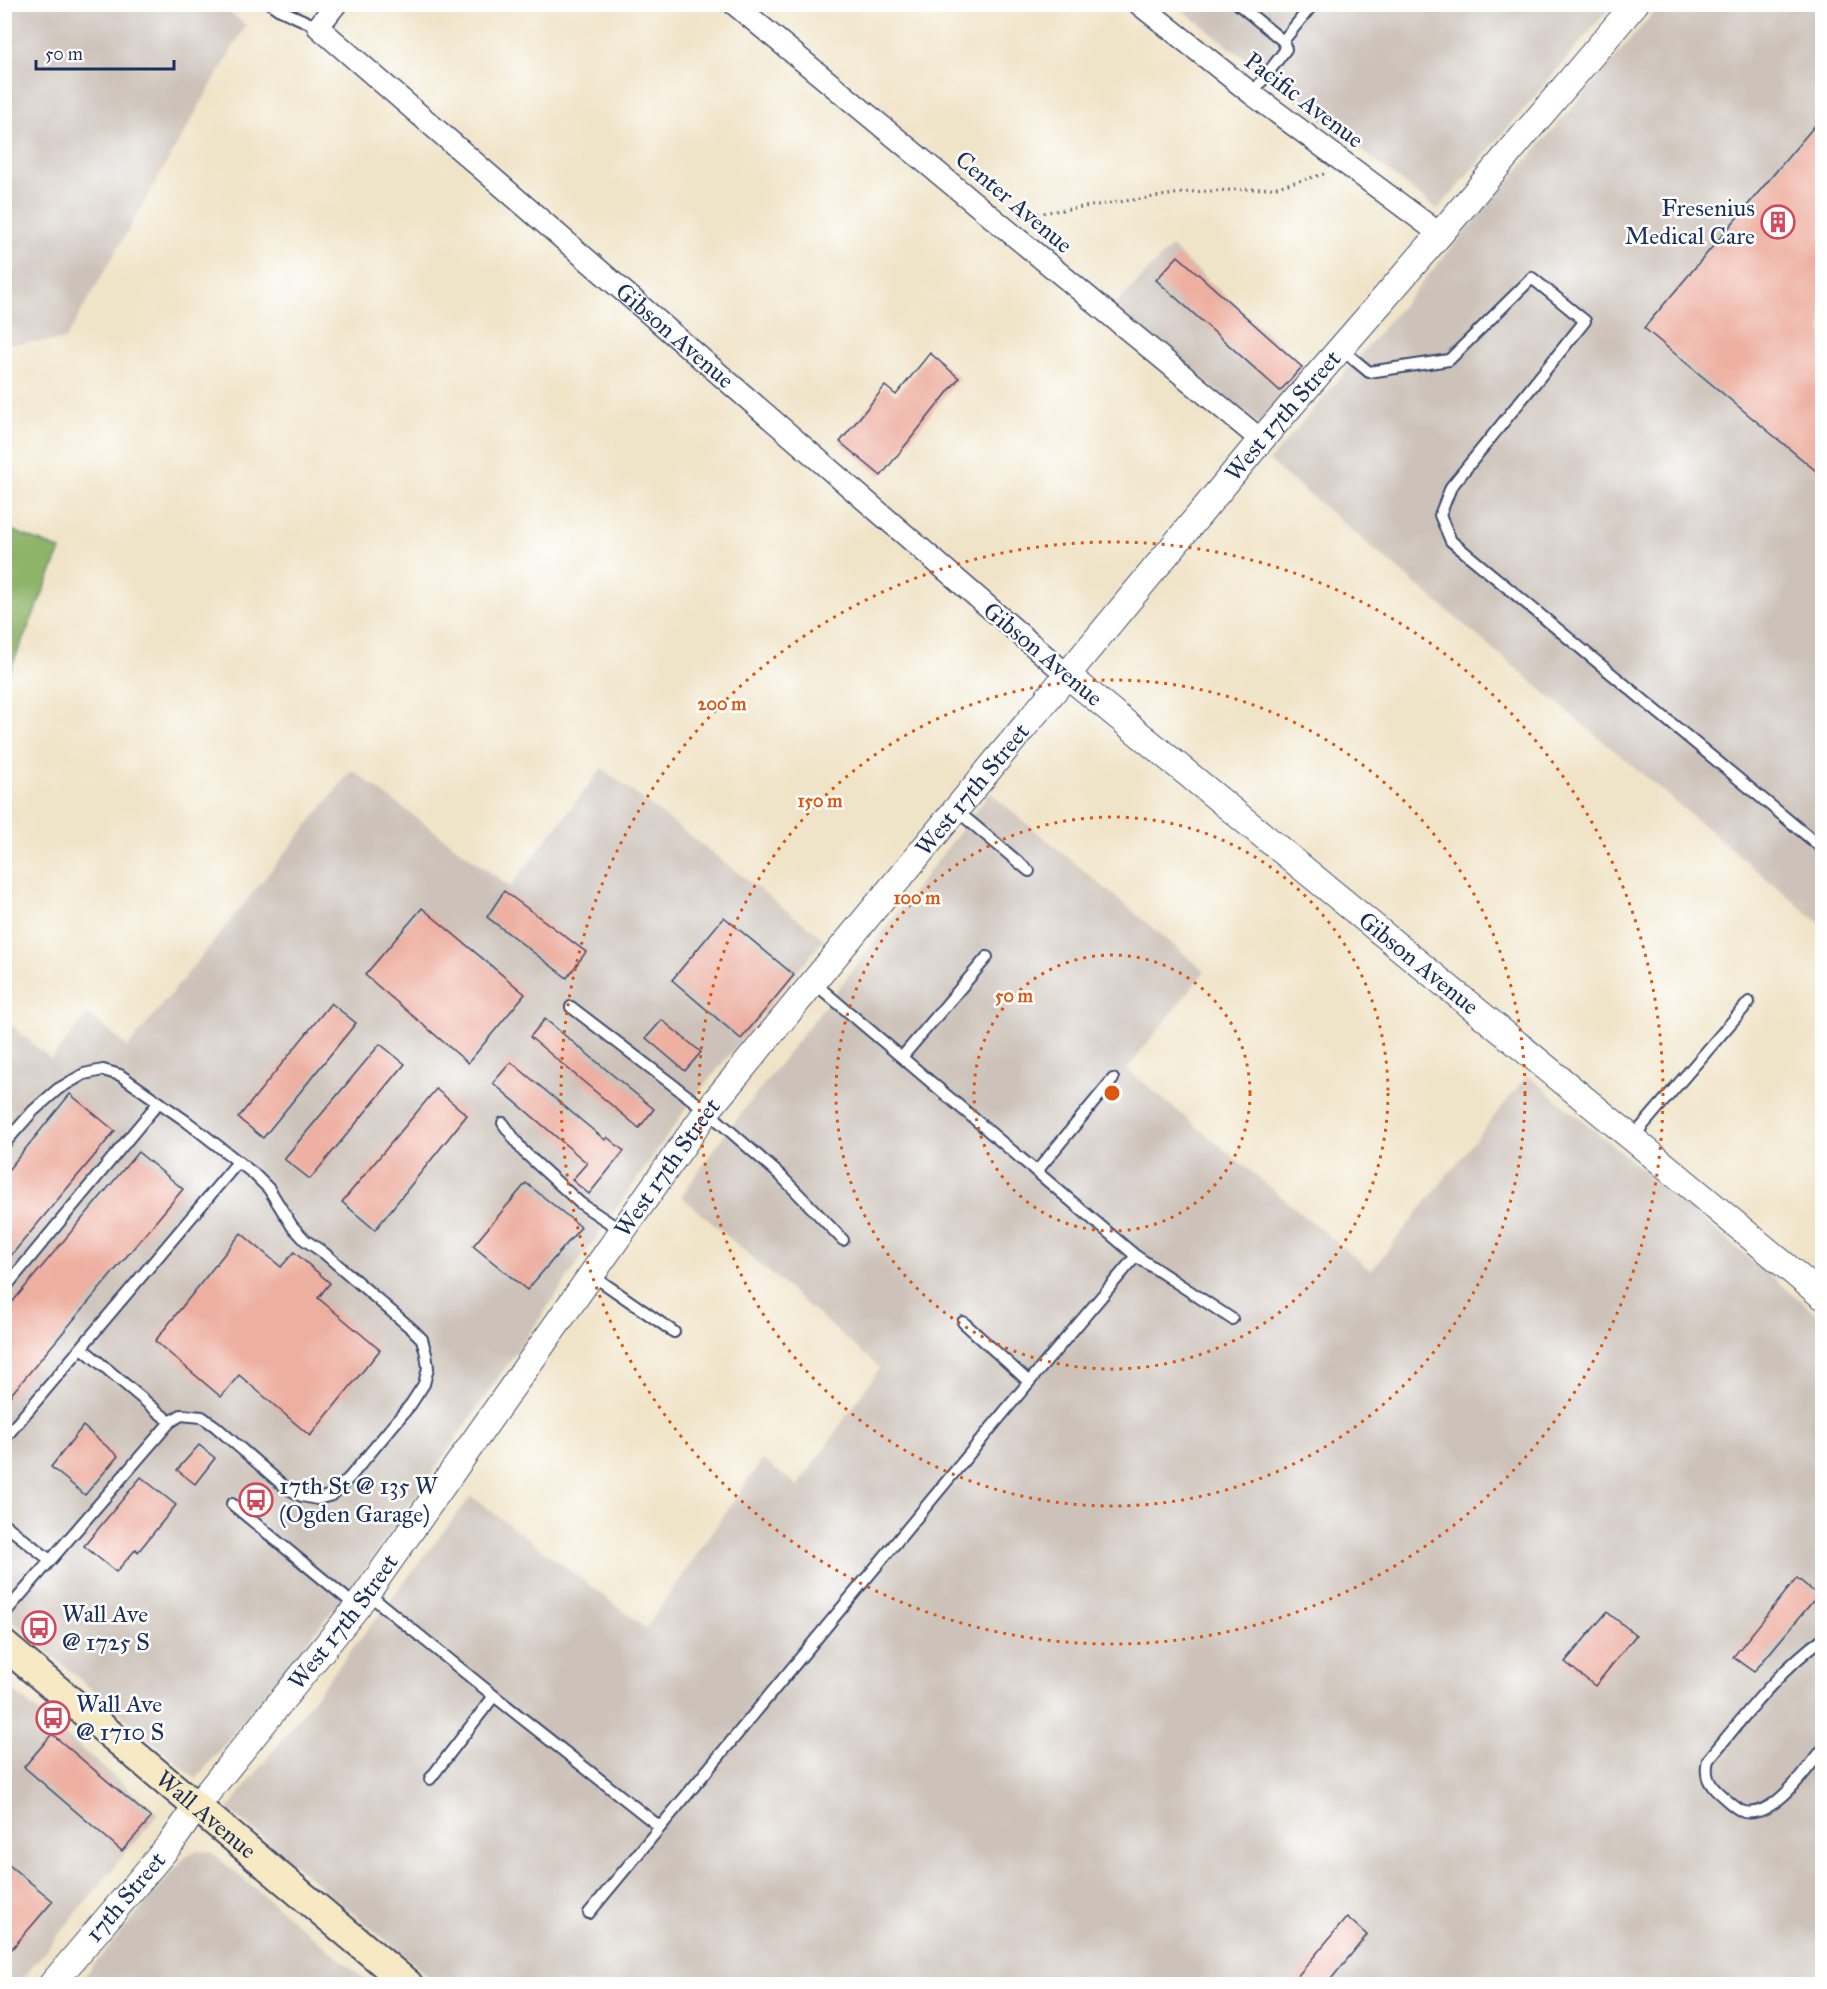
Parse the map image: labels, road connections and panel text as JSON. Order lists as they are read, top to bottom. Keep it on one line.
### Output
{"streets":{"main road":["Wall Avenue"],"street":["Pacific Avenue","Center Avenue","Gibson Avenue","West 17th Street","17th Street"]},"crossings":[["Pacific Avenue","West 17th Street"],["Center Avenue","West 17th Street"],["Gibson Avenue","West 17th Street"],["West 17th Street","Wall Avenue"],["West 17th Street","17th Street"],["Wall Avenue","17th Street"]],"places":{"building":["Fresenius Medical Care"],"bus stop":["17th St @ 135 W (Ogden Garage)","Wall Ave @ 1725 S","Wall Ave @ 1710 S"]},"scale_bar":"50 m","rings":["200 m","150 m","100 m","50 m"]}
